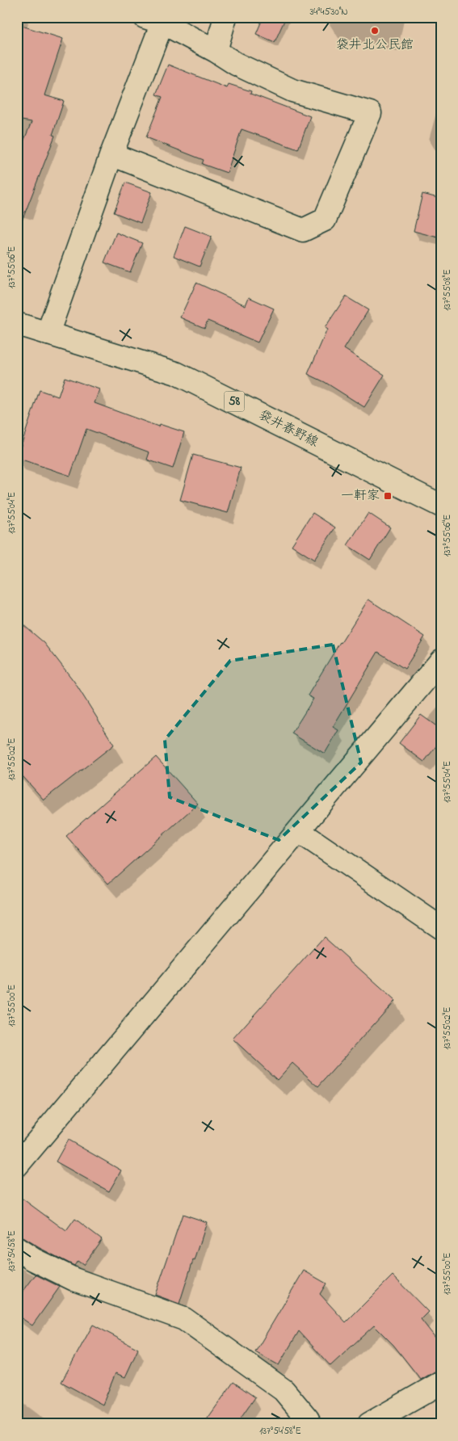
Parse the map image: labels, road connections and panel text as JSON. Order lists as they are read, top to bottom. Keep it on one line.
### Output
{"streets":{"street":["58","袋井春野線"]},"places":{"other":["袋井北公民館"],"transit":["一軒家"]},"coordinates":["34°45'30\"N","137°55'06\"E","137°55'08\"E","137°55'04\"E","137°55'02\"E","137°55'00\"E","137°54'58\"E"]}
